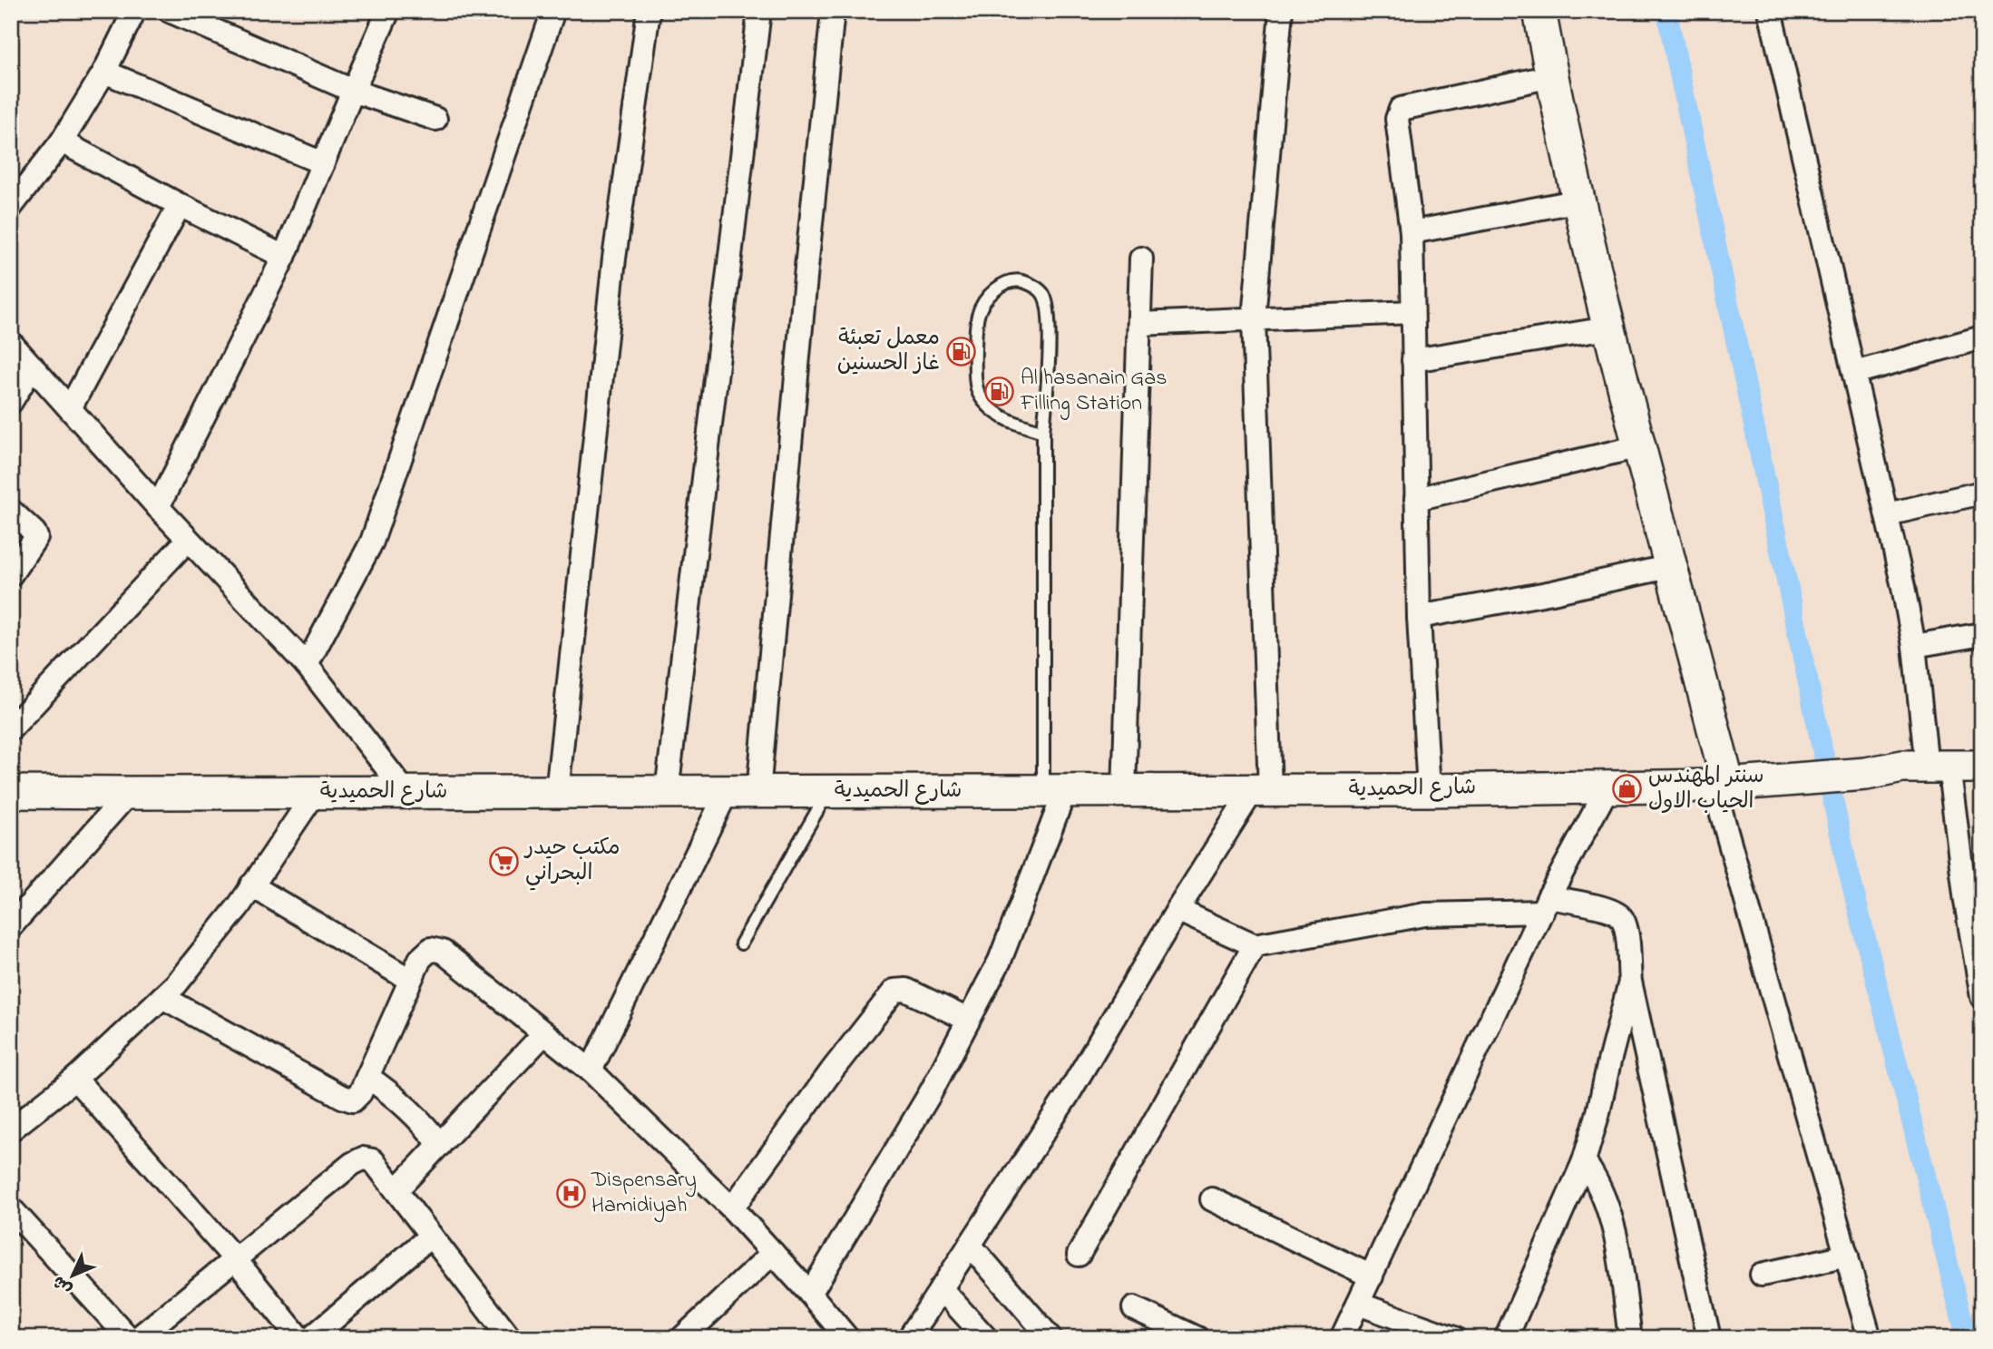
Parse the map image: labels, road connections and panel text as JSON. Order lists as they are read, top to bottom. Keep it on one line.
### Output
{"streets":{"street":["شارع الحميدية"]},"places":{"fuel station":["معمل تعبئة غاز الحسنين","Al hasanain Gas Filling Station"],"shop":["سنتر المهندس الحياب الاول"],"supermarket":["مكتب حيدر البحراني"],"hospital":["Dispensary Hamidiyah"]},"north":"bottom left"}
